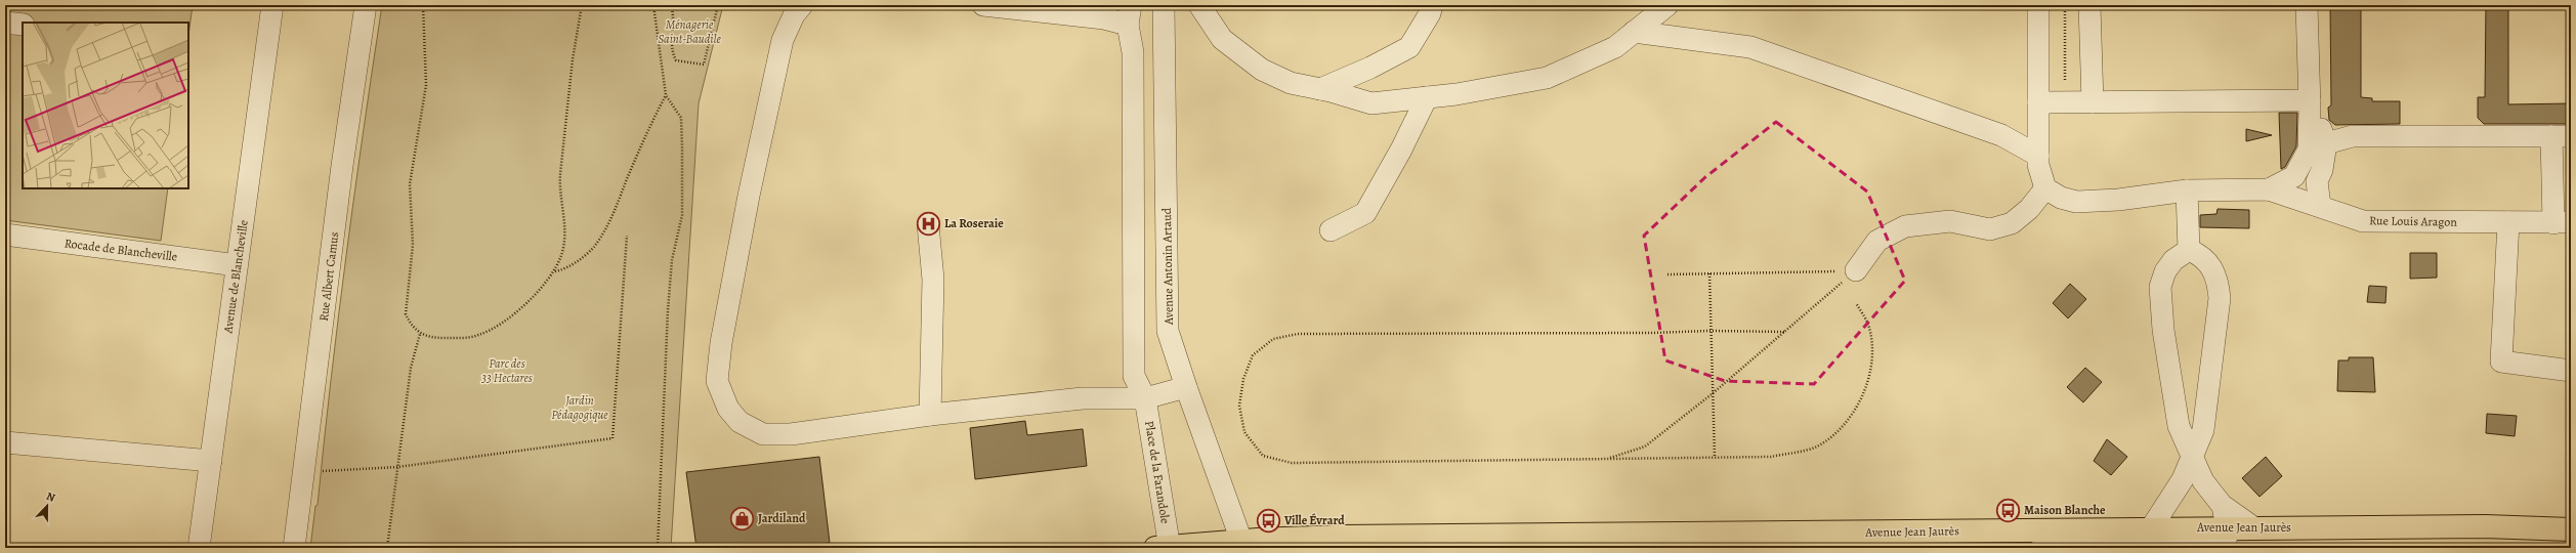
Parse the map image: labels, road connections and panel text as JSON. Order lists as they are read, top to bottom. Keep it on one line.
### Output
{"streets":{"main road":["Avenue Jean Jaurès"],"street":["Rue Louis Aragon","Rocade de Blancheville","Avenue Antonin Artaud","Avenue de Blancheville","Rue Albert Camus","Place de la Farandole"]},"crossings":[["Rocade de Blancheville","Avenue de Blancheville"],["Avenue Antonin Artaud","Avenue Jean Jaurès"],["Place de la Farandole","Avenue Jean Jaurès"]],"parks":["Ménagerie Saint-Baudile","Parc des 33 Hectares","Jardin Pédagogique"],"places":{"hospital":["La Roseraie"],"bus stop":["Maison Blanche","Ville Évrard"],"shop":["Jardiland"]},"north":"top"}
